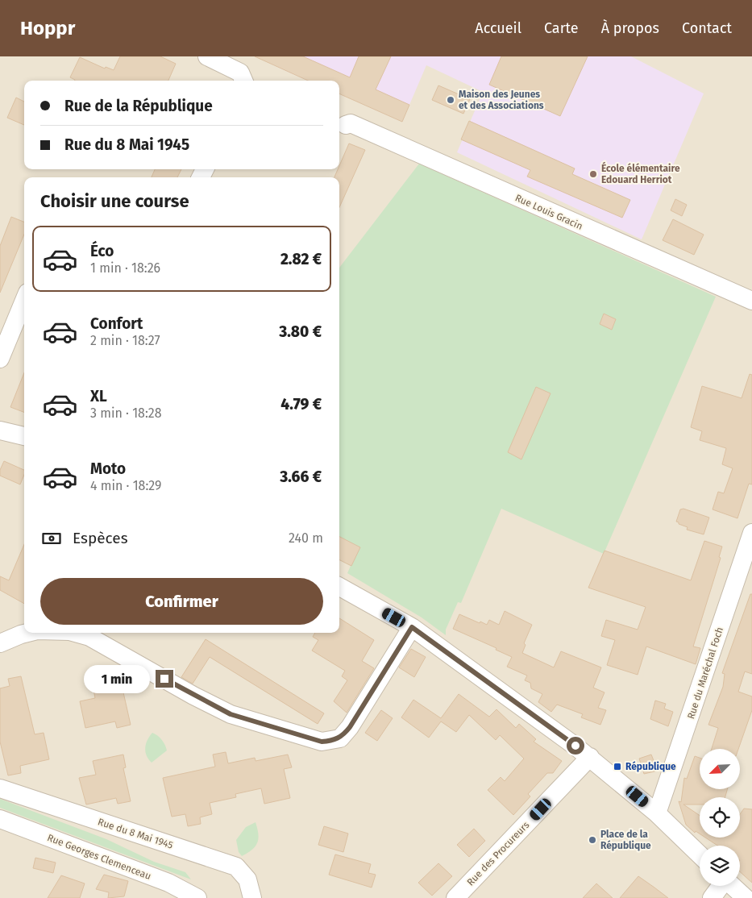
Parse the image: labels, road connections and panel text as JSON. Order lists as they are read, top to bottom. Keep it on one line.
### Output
{"streets":{"street":["Rue Louis Gracin","Rue du Maréchal Foch","Rue du 8 Mai 1945","Rue des Procureurs","Rue Georges Clemenceau"]},"places":{"other":["Maison des Jeunes et des Associations","École élémentaire Edouard Herriot","Place de la République"],"transit":["République"]},"north":"bottom left","page":{"header":"Hoppr","nav":["Accueil","Carte","À propos","Contact"],"banner":["Rue de la République","Rue du 8 Mai 1945"],"heading":"Choisir une course","list":[{"name":"Éco","note":"1 min · 18:26","value":"2.82 €"},{"name":"Confort","note":"2 min · 18:27","value":"3.80 €"},{"name":"XL","note":"3 min · 18:28","value":"4.79 €"},{"name":"Moto","note":"4 min · 18:29","value":"3.66 €"}],"pay":["Espèces","240 m"],"buttons":"Confirmer","bubble":"1 min"}}
